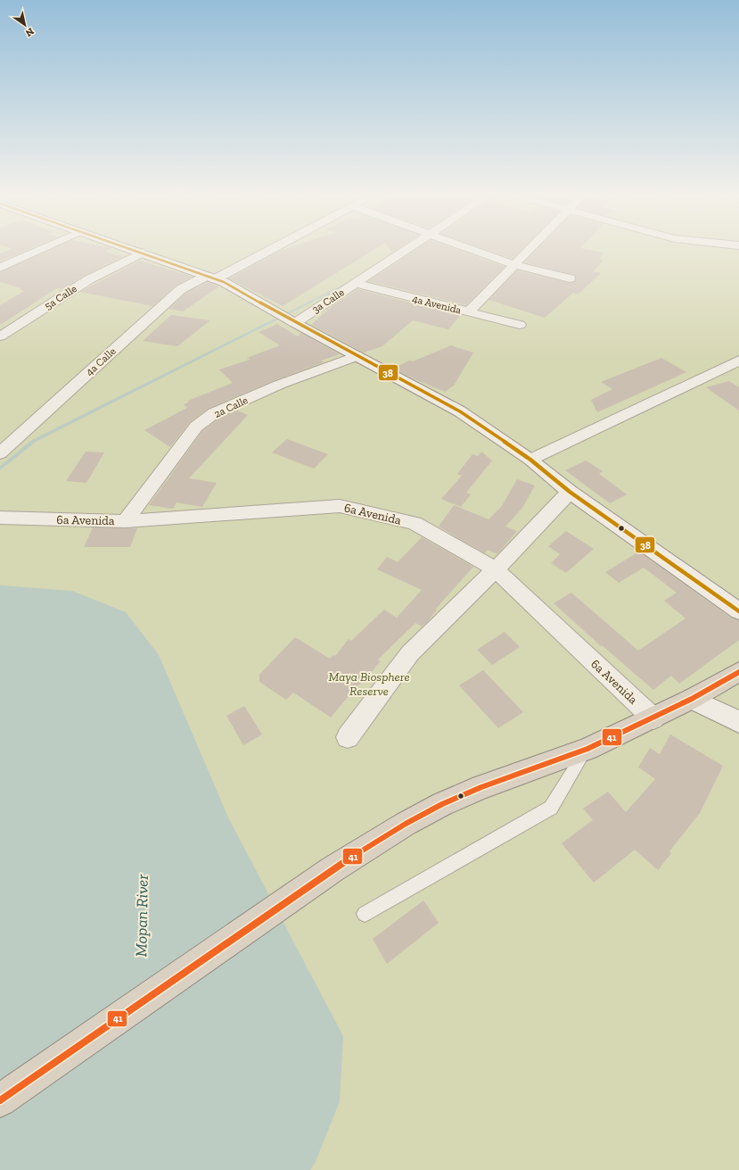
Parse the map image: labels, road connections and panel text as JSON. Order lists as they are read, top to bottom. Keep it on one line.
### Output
{"streets":{"street":["5a Calle","3a Calle","4a Avenida","4a Calle","2a Calle","6a Avenida"]},"crossings":[["3a Calle","4a Avenida"],["2a Calle","6a Avenida"]],"water":["Mopan River"],"parks":["Maya Biosphere Reserve"],"lines":["transit line 38","transit line 41"],"north":"bottom right"}
